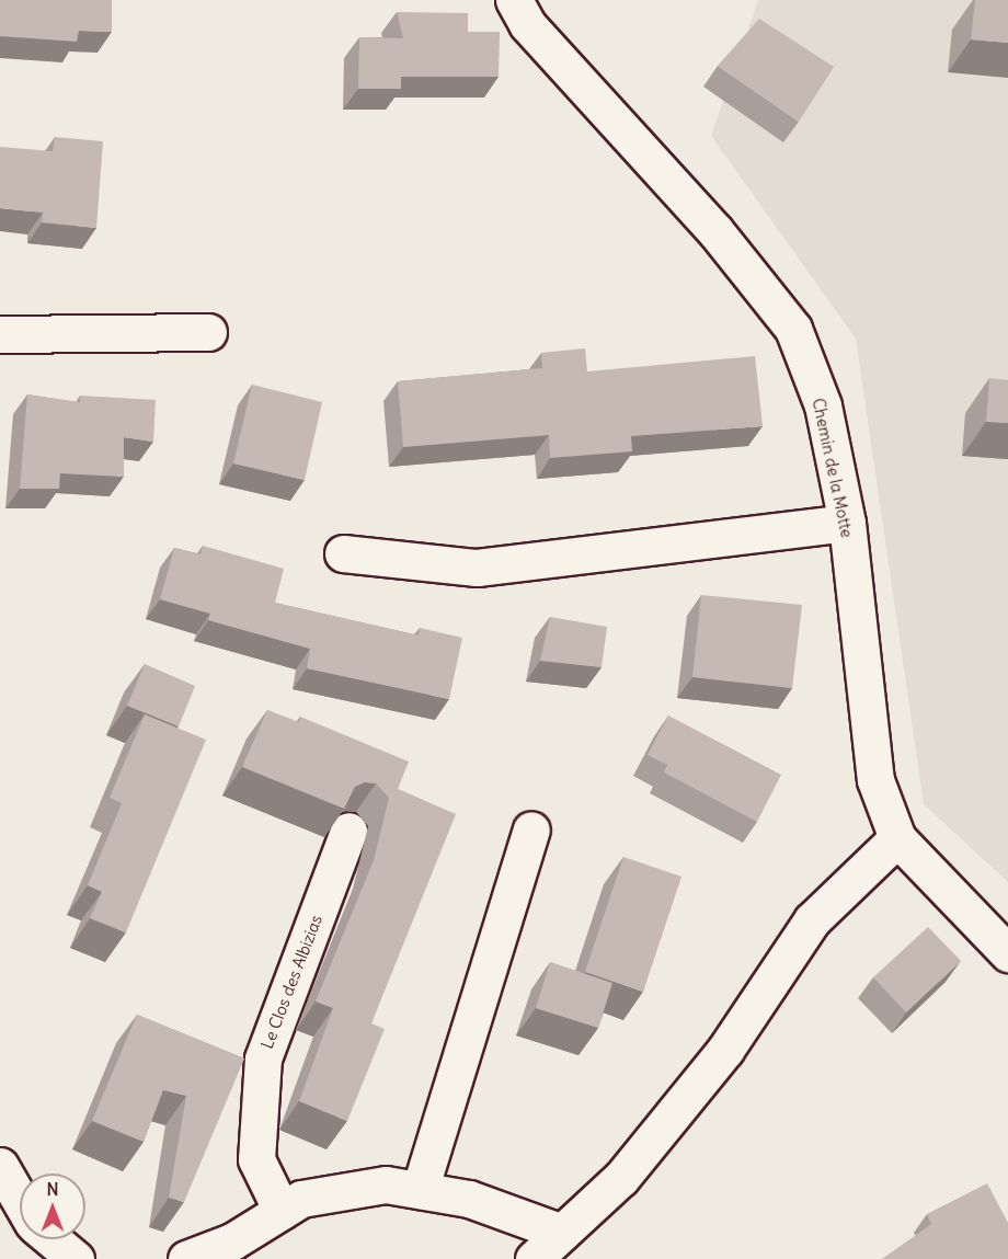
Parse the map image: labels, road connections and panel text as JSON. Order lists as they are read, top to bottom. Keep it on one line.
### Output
{"streets":{"street":["Chemin de la Motte","Le Clos des Albizias"]},"north":"top"}
